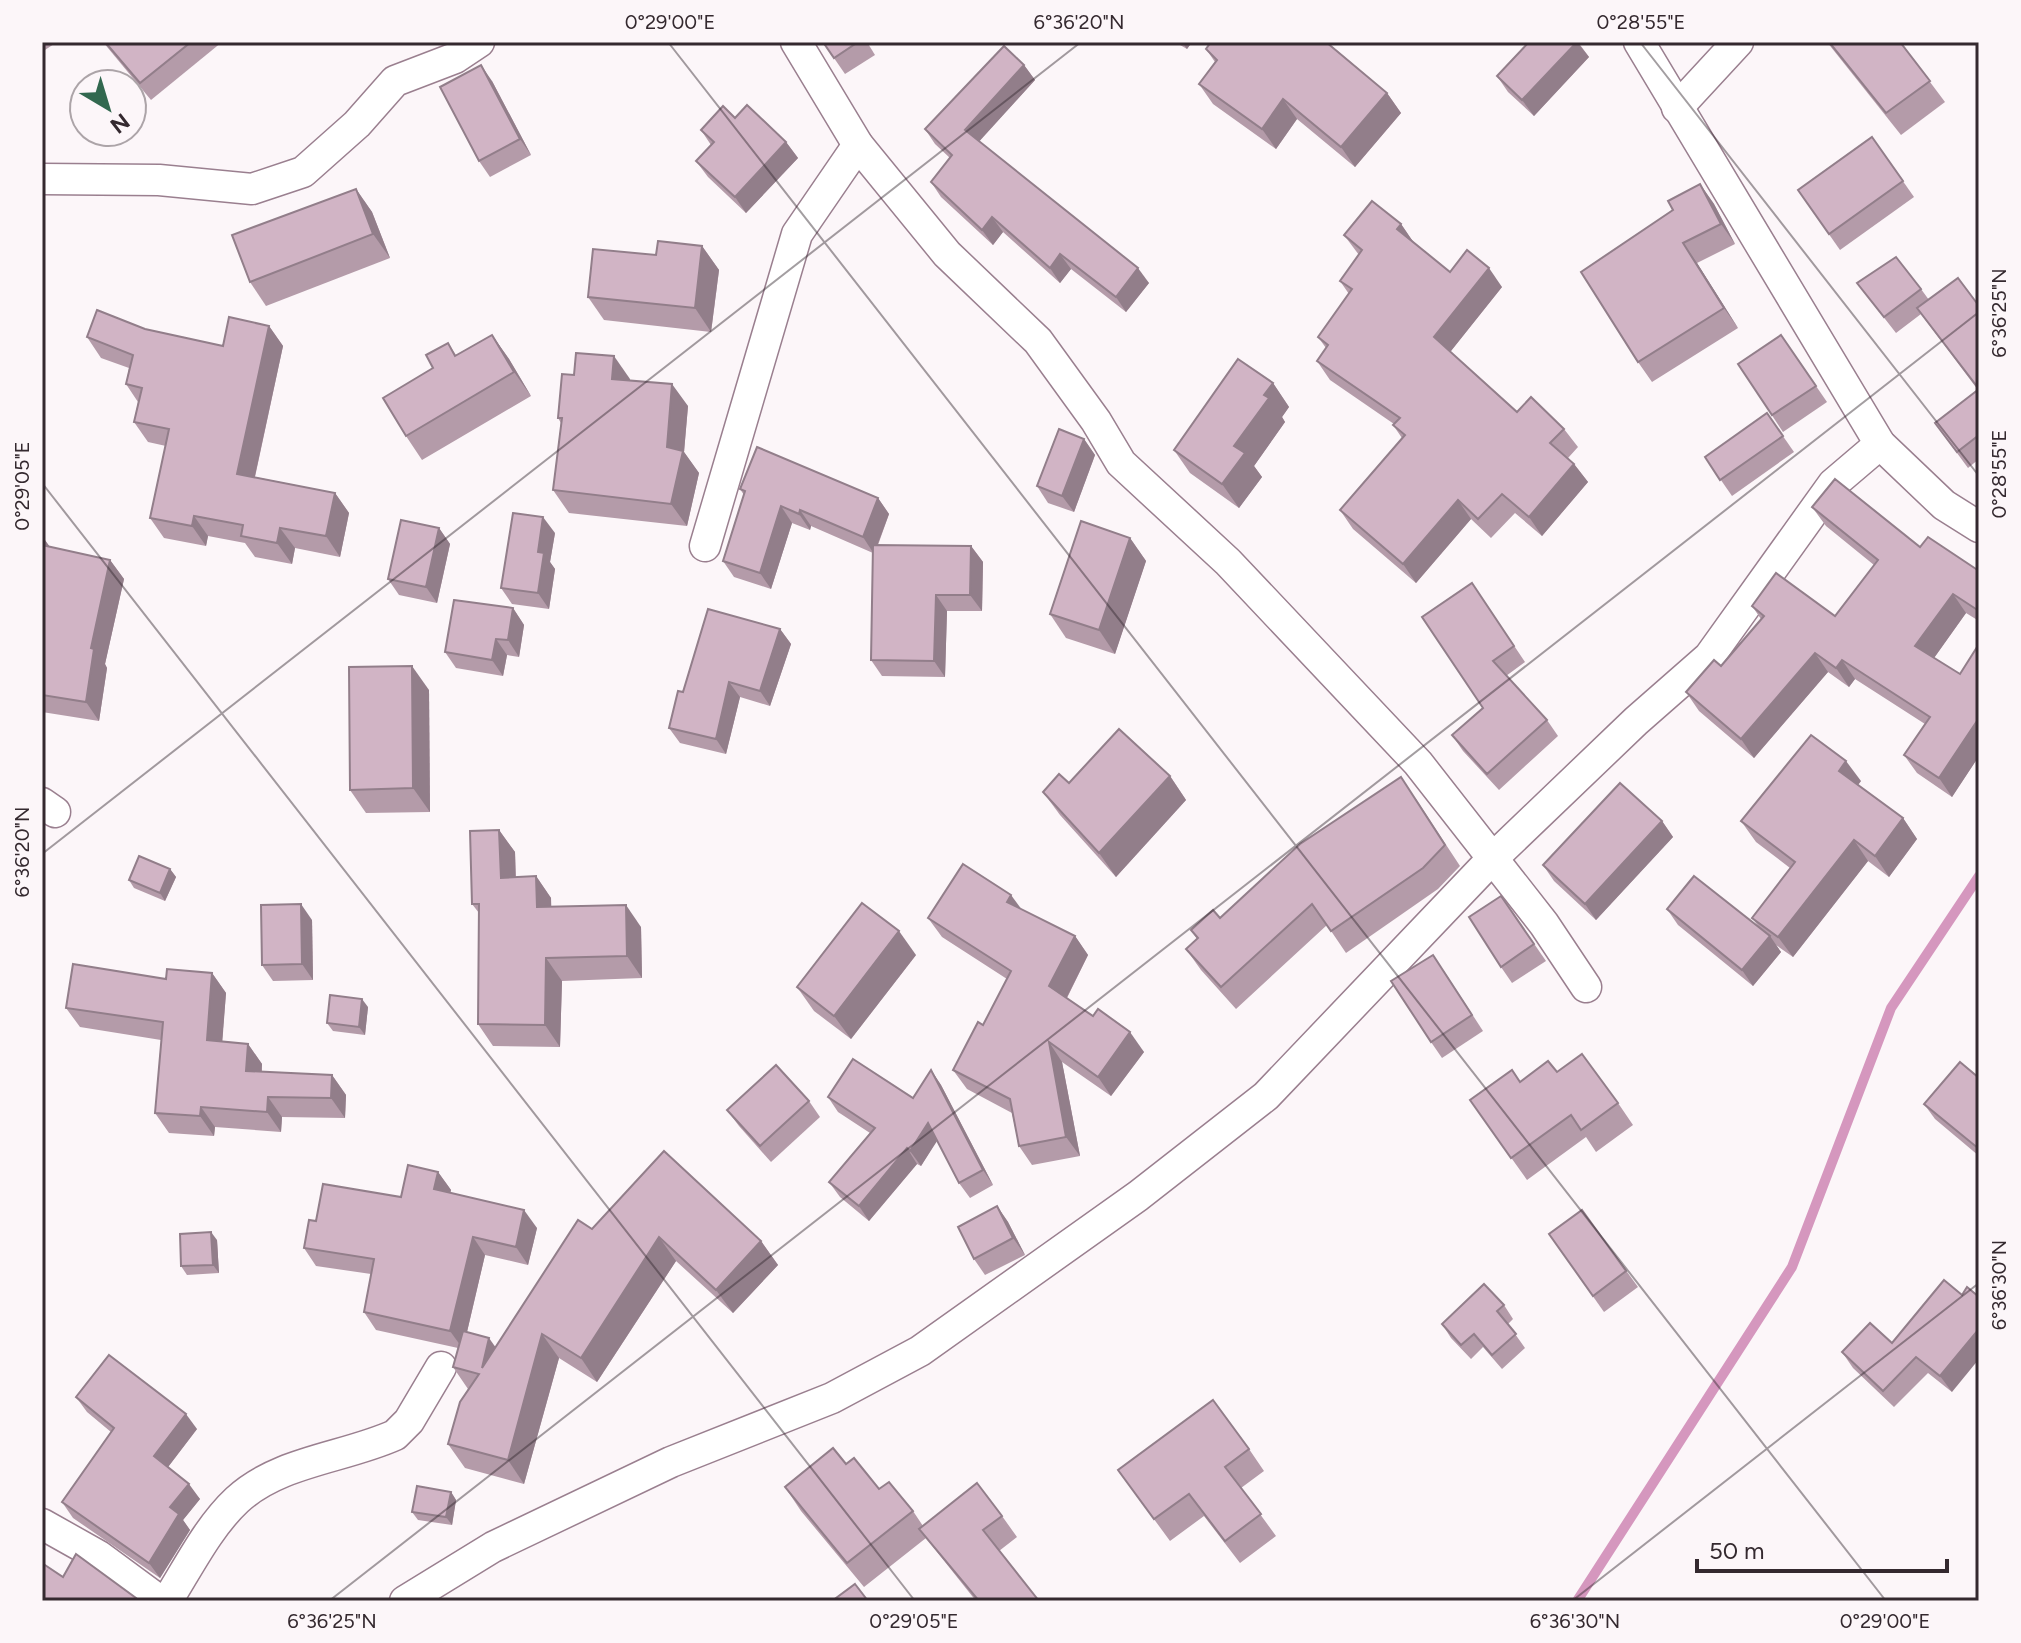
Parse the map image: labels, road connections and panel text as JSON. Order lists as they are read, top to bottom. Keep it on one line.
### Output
{"scale_bar":"50 m","north":"bottom right","coordinates":["0°29'00\"E","6°36'20\"N","0°28'55\"E","6°36'25\"N","0°29'05\"E","6°36'30\"N"]}
